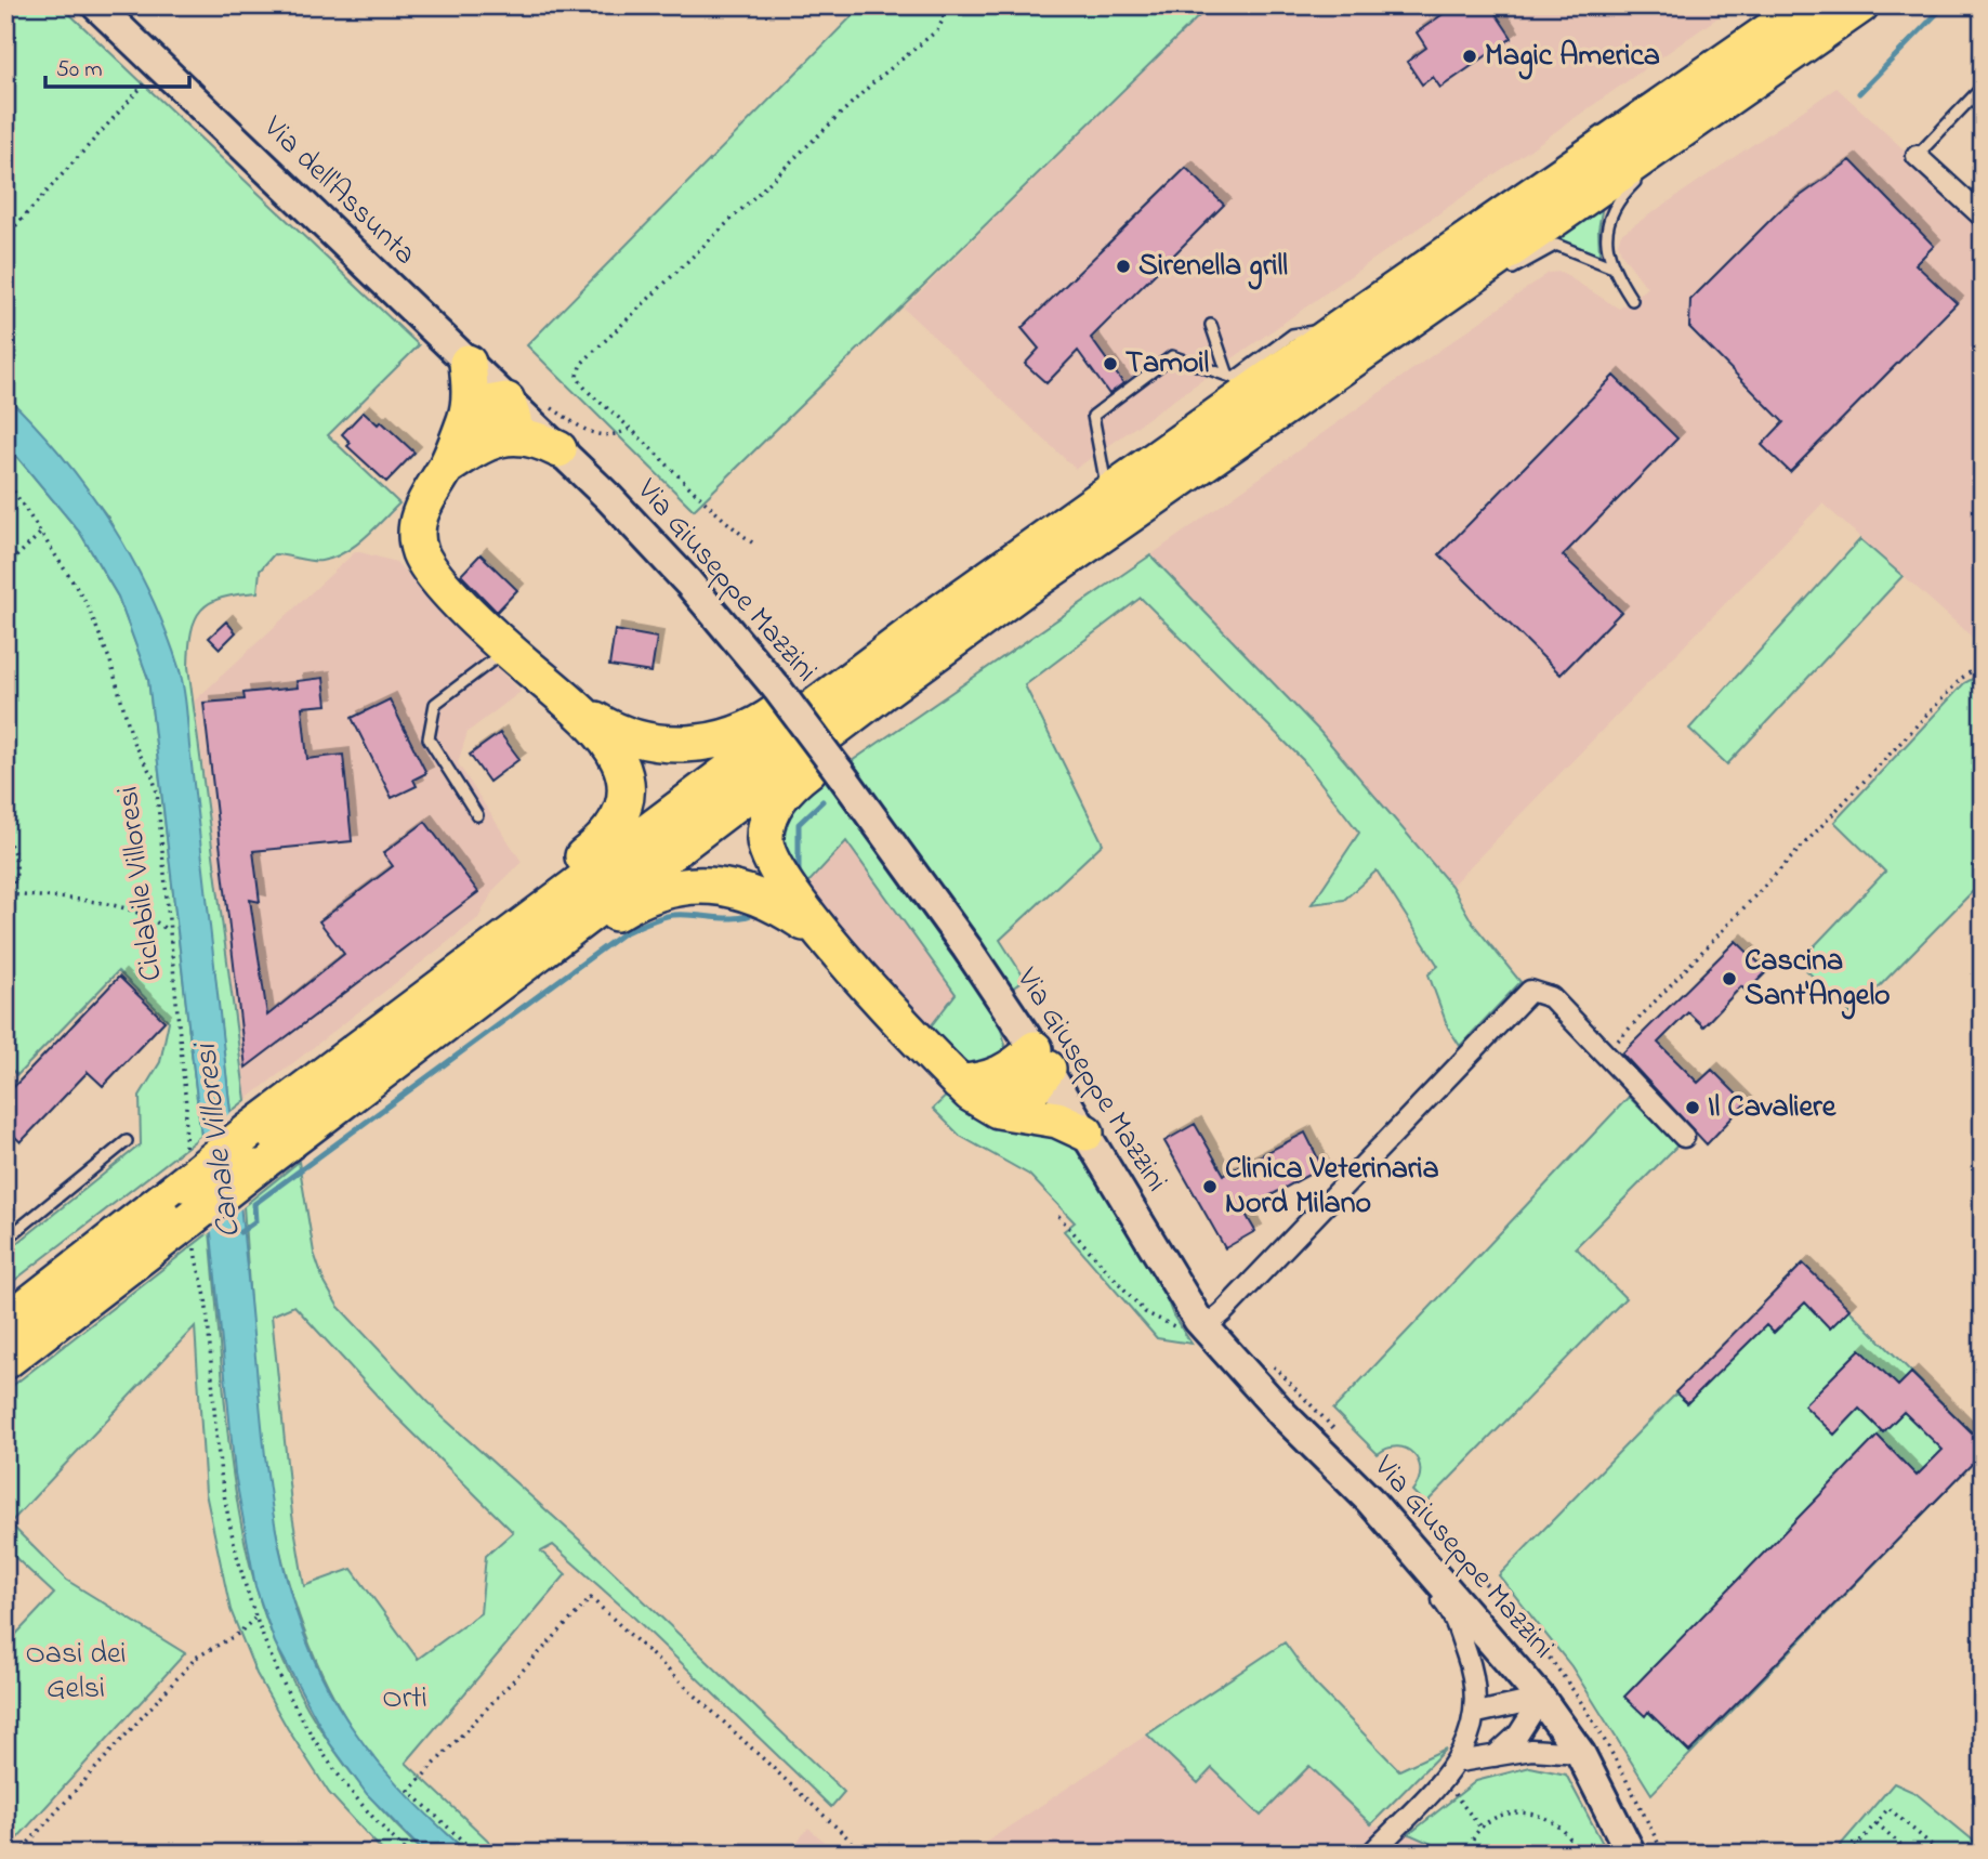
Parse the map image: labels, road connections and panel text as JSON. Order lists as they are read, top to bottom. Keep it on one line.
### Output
{"streets":{"street":["Via dell'Assunta","Via Giuseppe Mazzini"],"path":["Ciclabile Villoresi"]},"water":["Canale Villoresi"],"parks":["Oasi dei Gelsi","Orti"],"places":["Magic America","Sirenella grill","Tamoil","Cascina Sant'Angelo","Il Cavaliere","Clinica Veterinaria Nord Milano"],"scale_bar":"50 m"}
